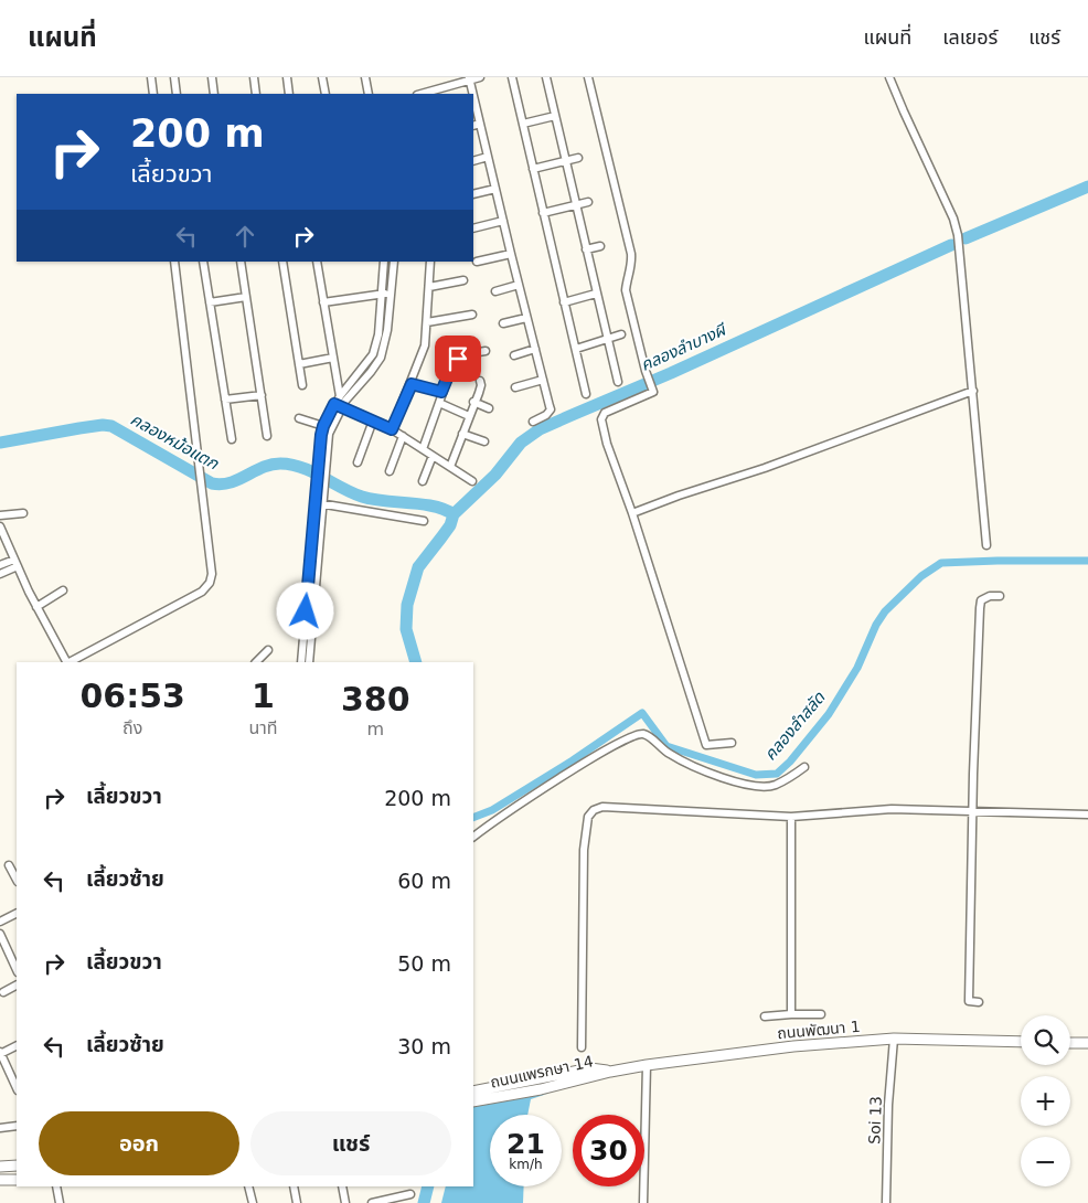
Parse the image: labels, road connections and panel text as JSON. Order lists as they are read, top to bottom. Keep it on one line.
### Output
{"streets":{"main road":["ถนนพัฒนา 1","ถนนแพรกษา 14"],"street":["Soi 13"]},"crossings":[["ถนนพัฒนา 1","ถนนแพรกษา 14"],["ถนนพัฒนา 1","Soi 13"]],"water":["คลองลำบางผี","คลองหม้อแตก","คลองลำสลัด"],"page":{"header":"แผนที่","nav":["แผนที่","เลเยอร์","แชร์"],"turn":["200 m","เลี้ยวขวา"],"eta":["06:53","ถึง","1","นาที","380","m"],"list":[{"name":"เลี้ยวขวา","value":"200 m"},{"name":"เลี้ยวซ้าย","value":"60 m"},{"name":"เลี้ยวขวา","value":"50 m"},{"name":"เลี้ยวซ้าย","value":"30 m"}],"map_buttons":["+","−"],"buttons":["ออก","แชร์"],"speed":"21 km/h","limit":"30"}}
